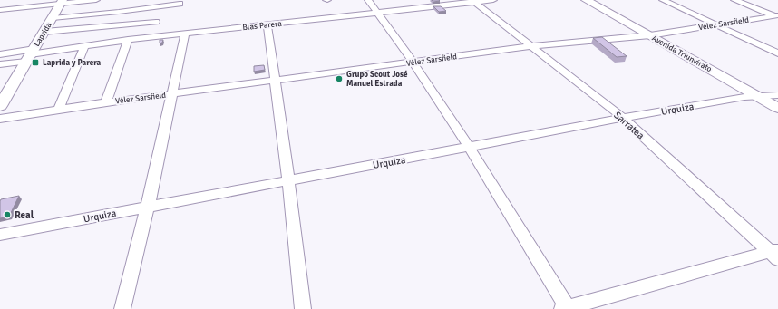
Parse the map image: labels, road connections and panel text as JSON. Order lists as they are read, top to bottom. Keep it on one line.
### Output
{"streets":{"street":["Vélez Sarsfield","Blas Parera","Laprida","Avenida Triunvirato","Urquiza","Sarratea"]},"crossings":[["Vélez Sarsfield","Avenida Triunvirato"],["Vélez Sarsfield","Sarratea"],["Blas Parera","Laprida"],["Blas Parera","Sarratea"],["Avenida Triunvirato","Urquiza"],["Urquiza","Sarratea"]],"places":{"transit":["Laprida y Parera"],"other":["Grupo Scout José Manuel Estrada","Real"]}}
